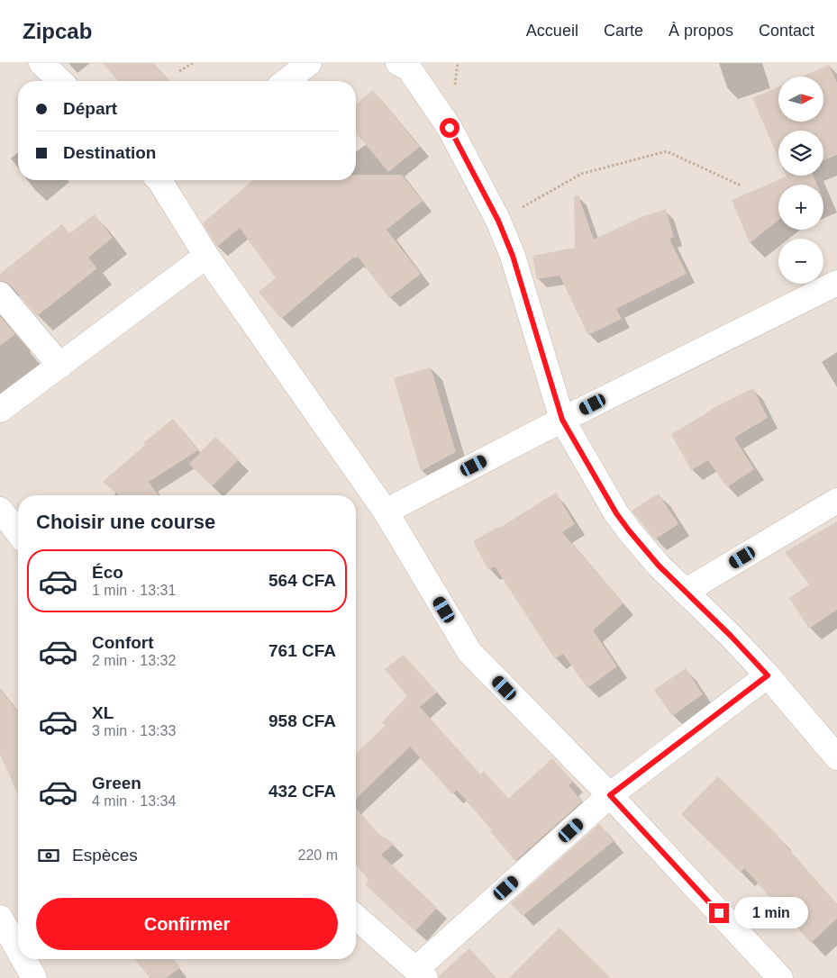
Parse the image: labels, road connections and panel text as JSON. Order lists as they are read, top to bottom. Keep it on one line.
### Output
{"north":"right","page":{"header":"Zipcab","nav":["Accueil","Carte","À propos","Contact"],"map_buttons":["+","−"],"banner":["Départ","Destination"],"heading":"Choisir une course","list":[{"name":"Éco","note":"1 min · 13:31","value":"564 CFA"},{"name":"Confort","note":"2 min · 13:32","value":"761 CFA"},{"name":"XL","note":"3 min · 13:33","value":"958 CFA"},{"name":"Green","note":"4 min · 13:34","value":"432 CFA"}],"pay":["Espèces","220 m"],"buttons":"Confirmer","bubble":"1 min"}}
